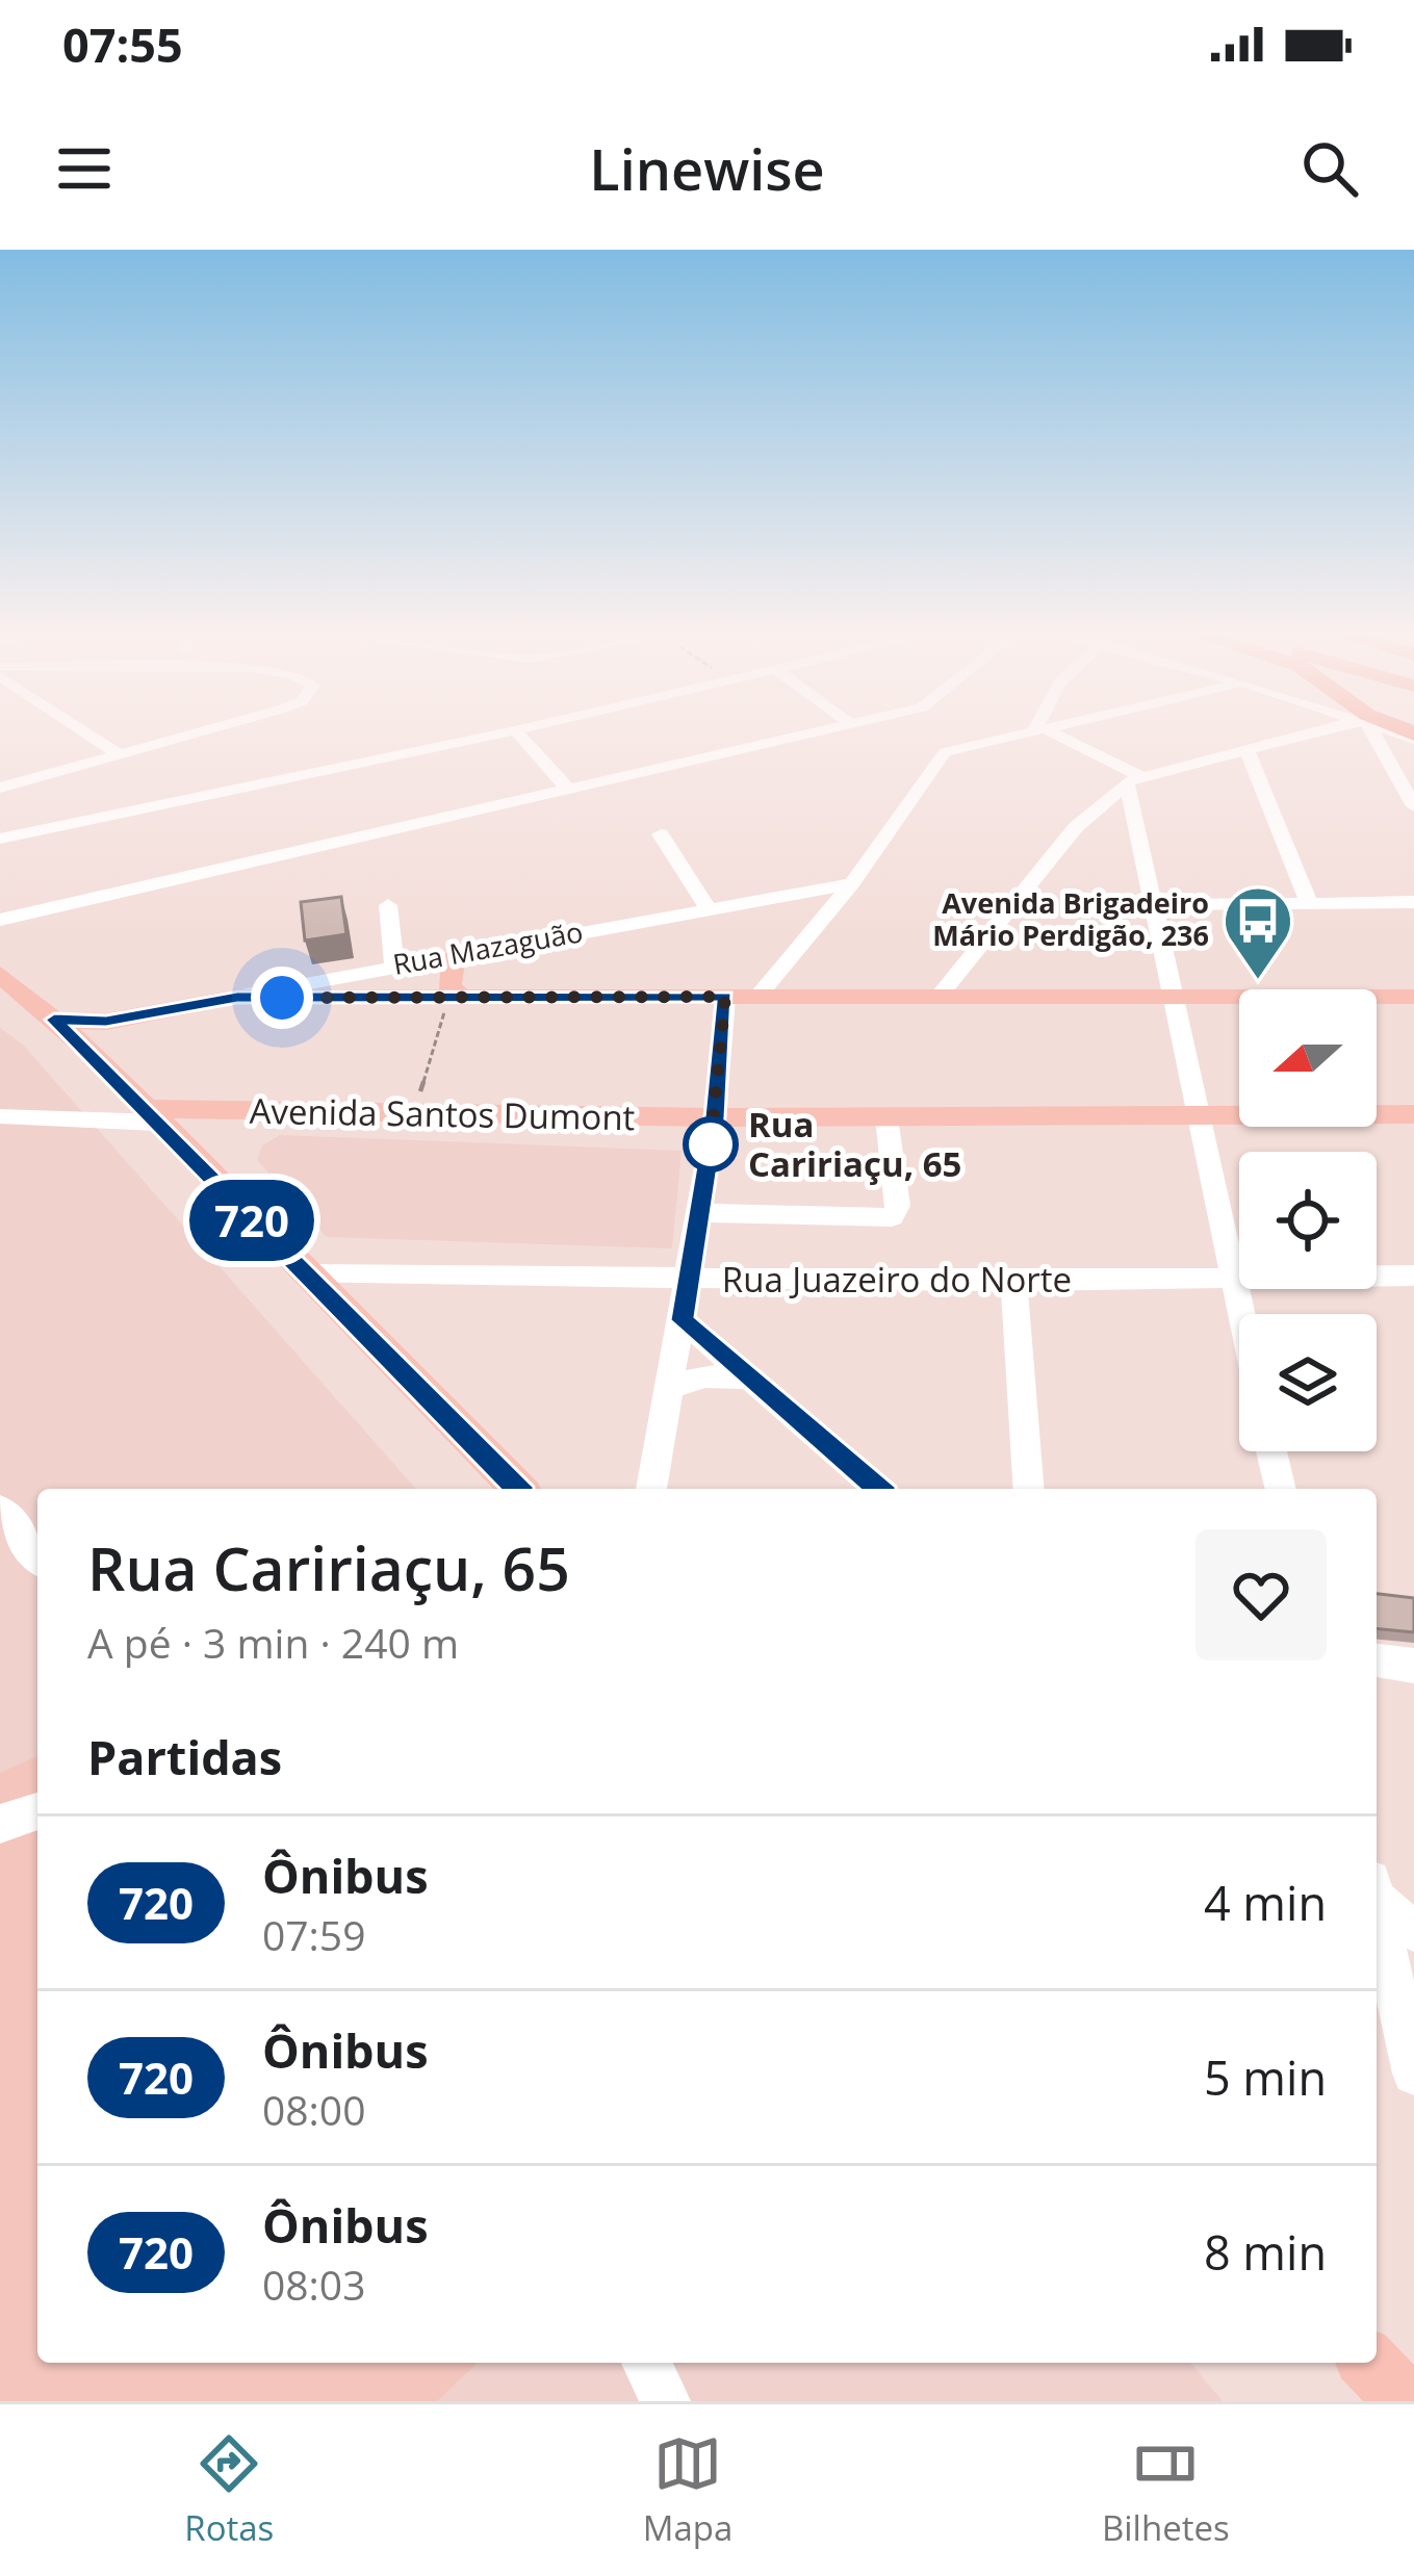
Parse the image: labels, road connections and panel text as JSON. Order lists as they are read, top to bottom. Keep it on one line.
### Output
{"streets":{"main road":["Rua Mazaguão","Avenida Santos Dumont"],"street":["Rua Juazeiro do Norte"]},"places":{"bus stop":["Avenida Brigadeiro Mário Perdigão, 236"],"other":["Rua Caririaçu, 65"]},"lines":["bus line 720"],"north":"left","page":{"status":"07:55","header":"Linewise","on_map":"720","heading":[["Rua Caririaçu, 65","A pé · 3 min · 240 m"],"Partidas"],"list":[{"mark":"720","name":"Ônibus","note":"07:59","value":"4 min"},{"mark":"720","name":"Ônibus","note":"08:00","value":"5 min"},{"mark":"720","name":"Ônibus","note":"08:03","value":"8 min"}],"tabs":["Rotas","Mapa","Bilhetes"]}}
